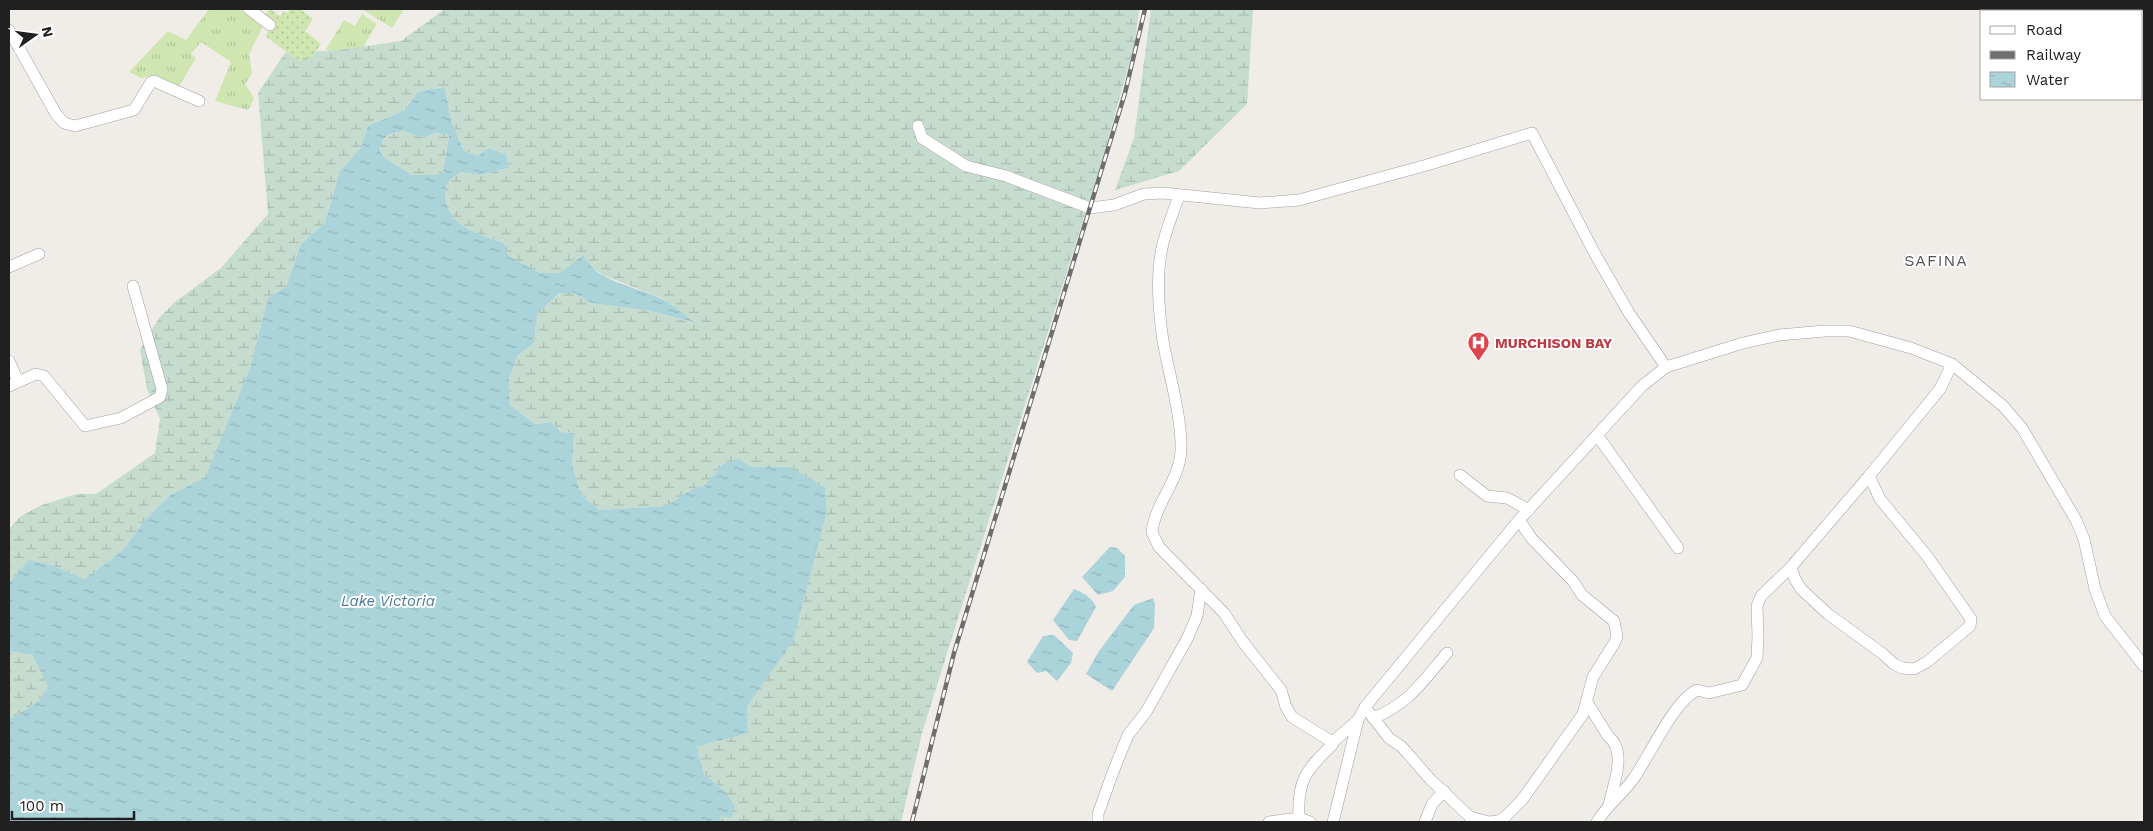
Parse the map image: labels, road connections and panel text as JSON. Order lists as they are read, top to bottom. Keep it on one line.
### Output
{"districts":["SAFINA"],"water":["Lake Victoria"],"places":{"hospital":["MURCHISON BAY"]},"legend":["Road","Railway","Water"],"scale_bar":"100 m","north":"right"}
